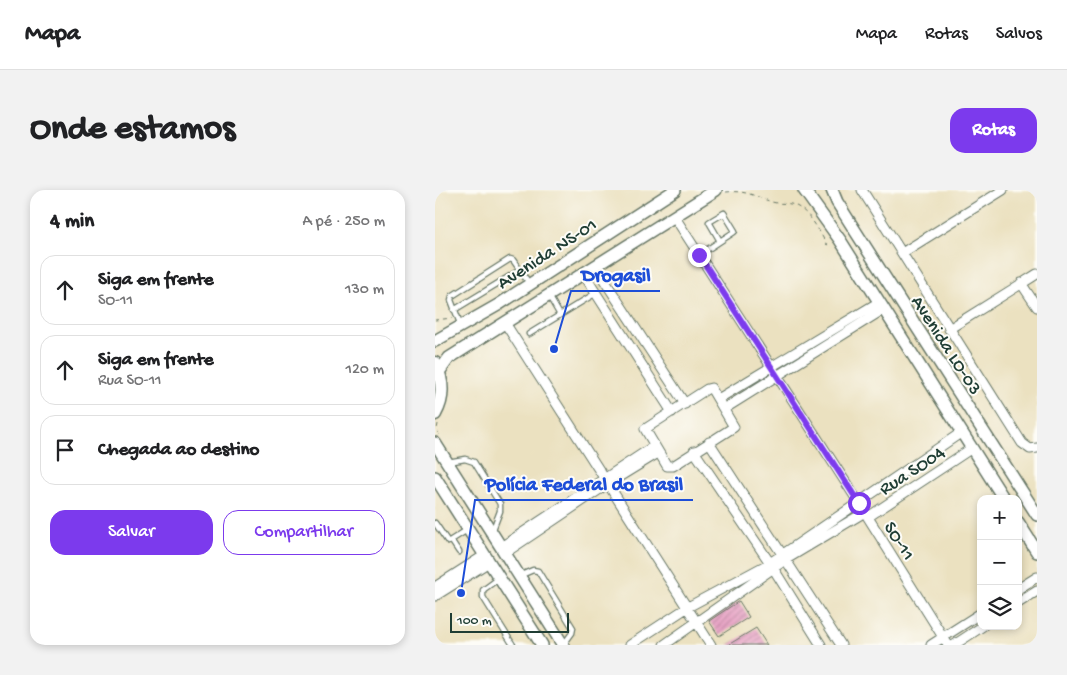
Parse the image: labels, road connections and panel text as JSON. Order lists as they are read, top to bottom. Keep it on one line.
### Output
{"streets":{"street":["Avenida NS-01","Avenida LO-03","Rua SO04","SO-11"]},"crossings":[["Avenida NS-01","SO-11"],["Avenida LO-03","Rua SO04"],["Rua SO04","SO-11"]],"places":["Drogasil","Polícia Federal do Brasil"],"scale_bar":"100 m","page":{"header":"Mapa","nav":["Mapa","Rotas","Salvos"],"buttons":["Rotas",["Salvar","Compartilhar"]],"title":"Onde estamos","heading":["4 min","A pé · 250 m"],"list":[["Siga em frente","SO-11","130 m"],["Siga em frente","Rua SO-11","120 m"],"Chegada ao destino"],"map_buttons":["+","−"],"scale":"100 m"}}
